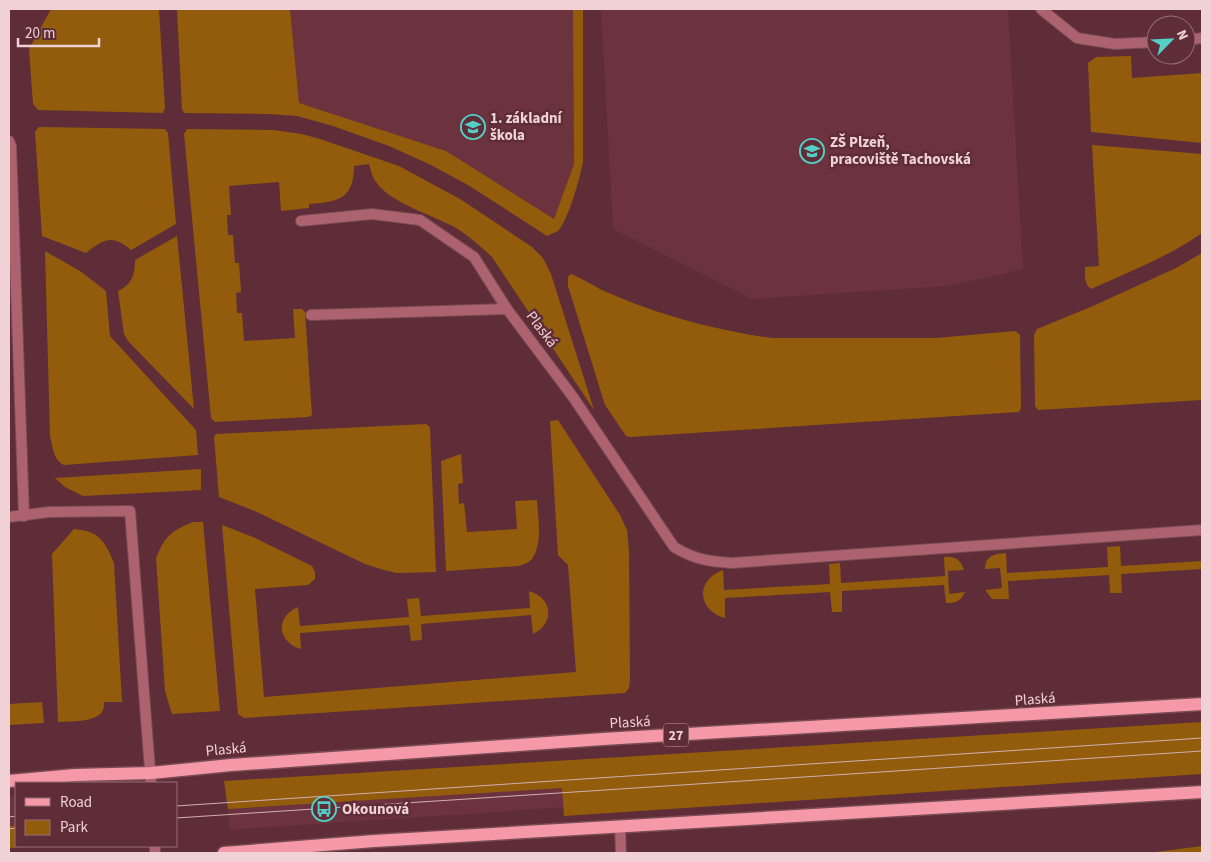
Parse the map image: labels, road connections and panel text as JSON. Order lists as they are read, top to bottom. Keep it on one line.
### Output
{"streets":{"main road":["Plaská","27"]},"places":{"school or university":["1. základní škola","ZŠ Plzeň, pracoviště Tachovská"],"bus stop":["Okounová"]},"legend":["Road","Park"],"scale_bar":"20 m","north":"top right"}
